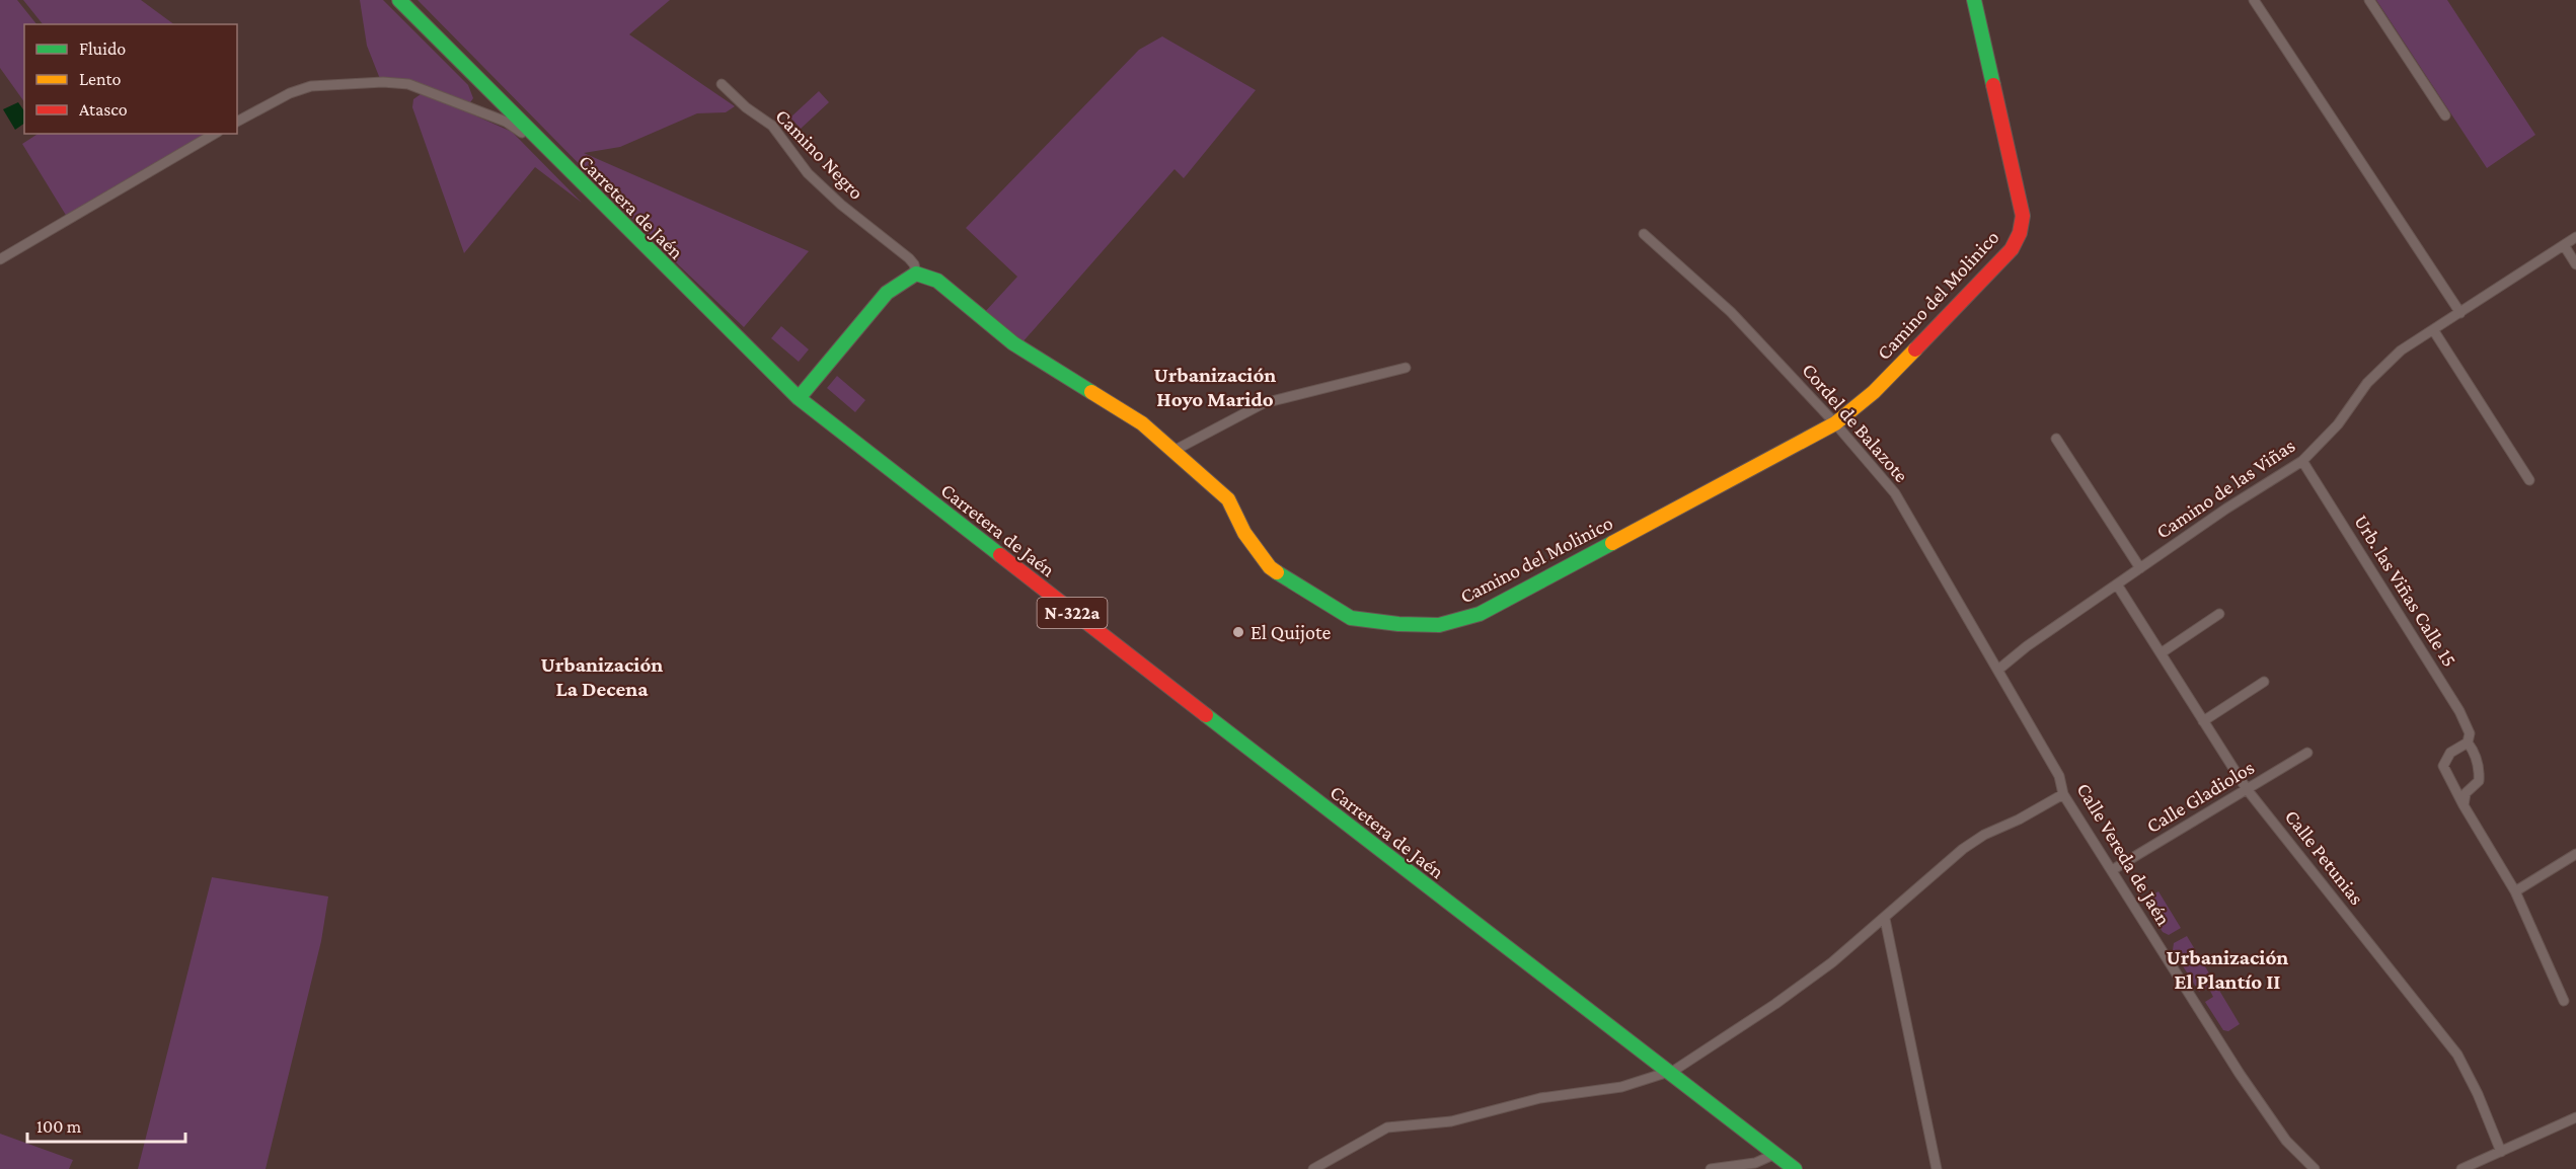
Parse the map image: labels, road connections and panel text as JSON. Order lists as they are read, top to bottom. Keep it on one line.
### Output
{"streets":{"main road":["Carretera de Jaén","Camino del Molinico","N-322a"],"street":["Camino Negro","Cordel de Balazote","Camino de las Viñas","Urb. las Viñas Calle 15","Calle Gladiolos","Calle Vereda de Jaén","Calle Petunias"]},"crossings":[["Camino Negro","Camino del Molinico"],["Camino del Molinico","Cordel de Balazote"],["Cordel de Balazote","Camino de las Viñas"],["Cordel de Balazote","Calle Vereda de Jaén"],["Camino de las Viñas","Urb. las Viñas Calle 15"],["Camino de las Viñas","Calle Vereda de Jaén"],["Camino de las Viñas","Calle Petunias"],["Calle Gladiolos","Calle Vereda de Jaén"],["Calle Gladiolos","Calle Petunias"]],"districts":["Urbanización Hoyo Marido","Urbanización La Decena","Urbanización El Plantío II"],"places":["El Quijote"],"legend":["Fluido","Lento","Atasco"],"scale_bar":"100 m"}
